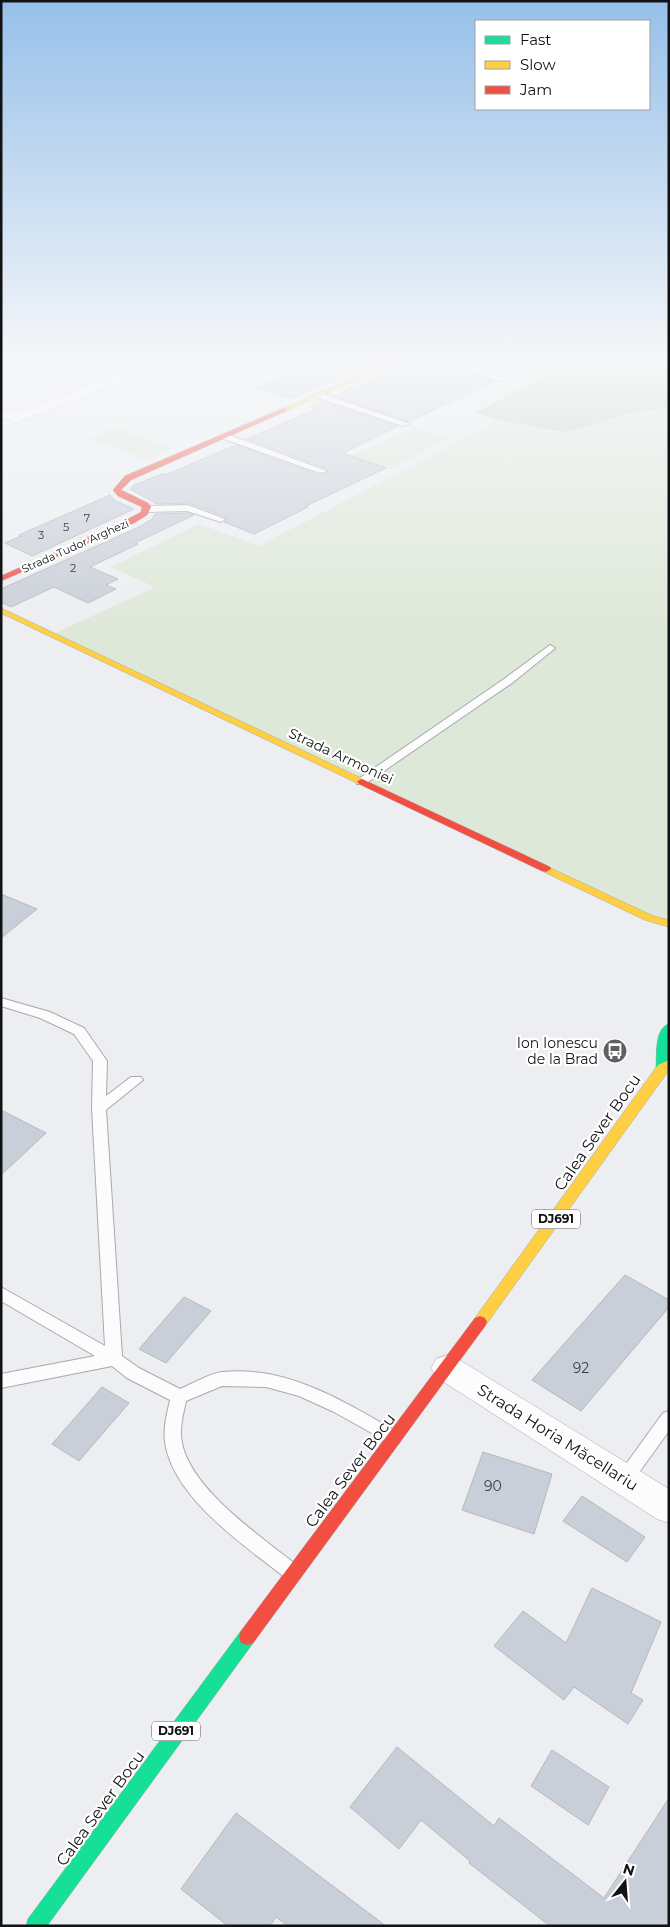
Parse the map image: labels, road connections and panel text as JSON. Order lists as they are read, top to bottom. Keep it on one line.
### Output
{"streets":{"street":["Strada Tudor Arghezi","Strada Armoniei","Calea Sever Bocu","DJ691","Strada Horia Măcellariu"]},"crossings":[["Calea Sever Bocu","Strada Horia Măcellariu"]],"places":{"bus stop":["Ion Ionescu de la Brad"]},"house_numbers":["7","5","3","2","92","90"],"legend":["Fast","Slow","Jam"],"north":"top"}
